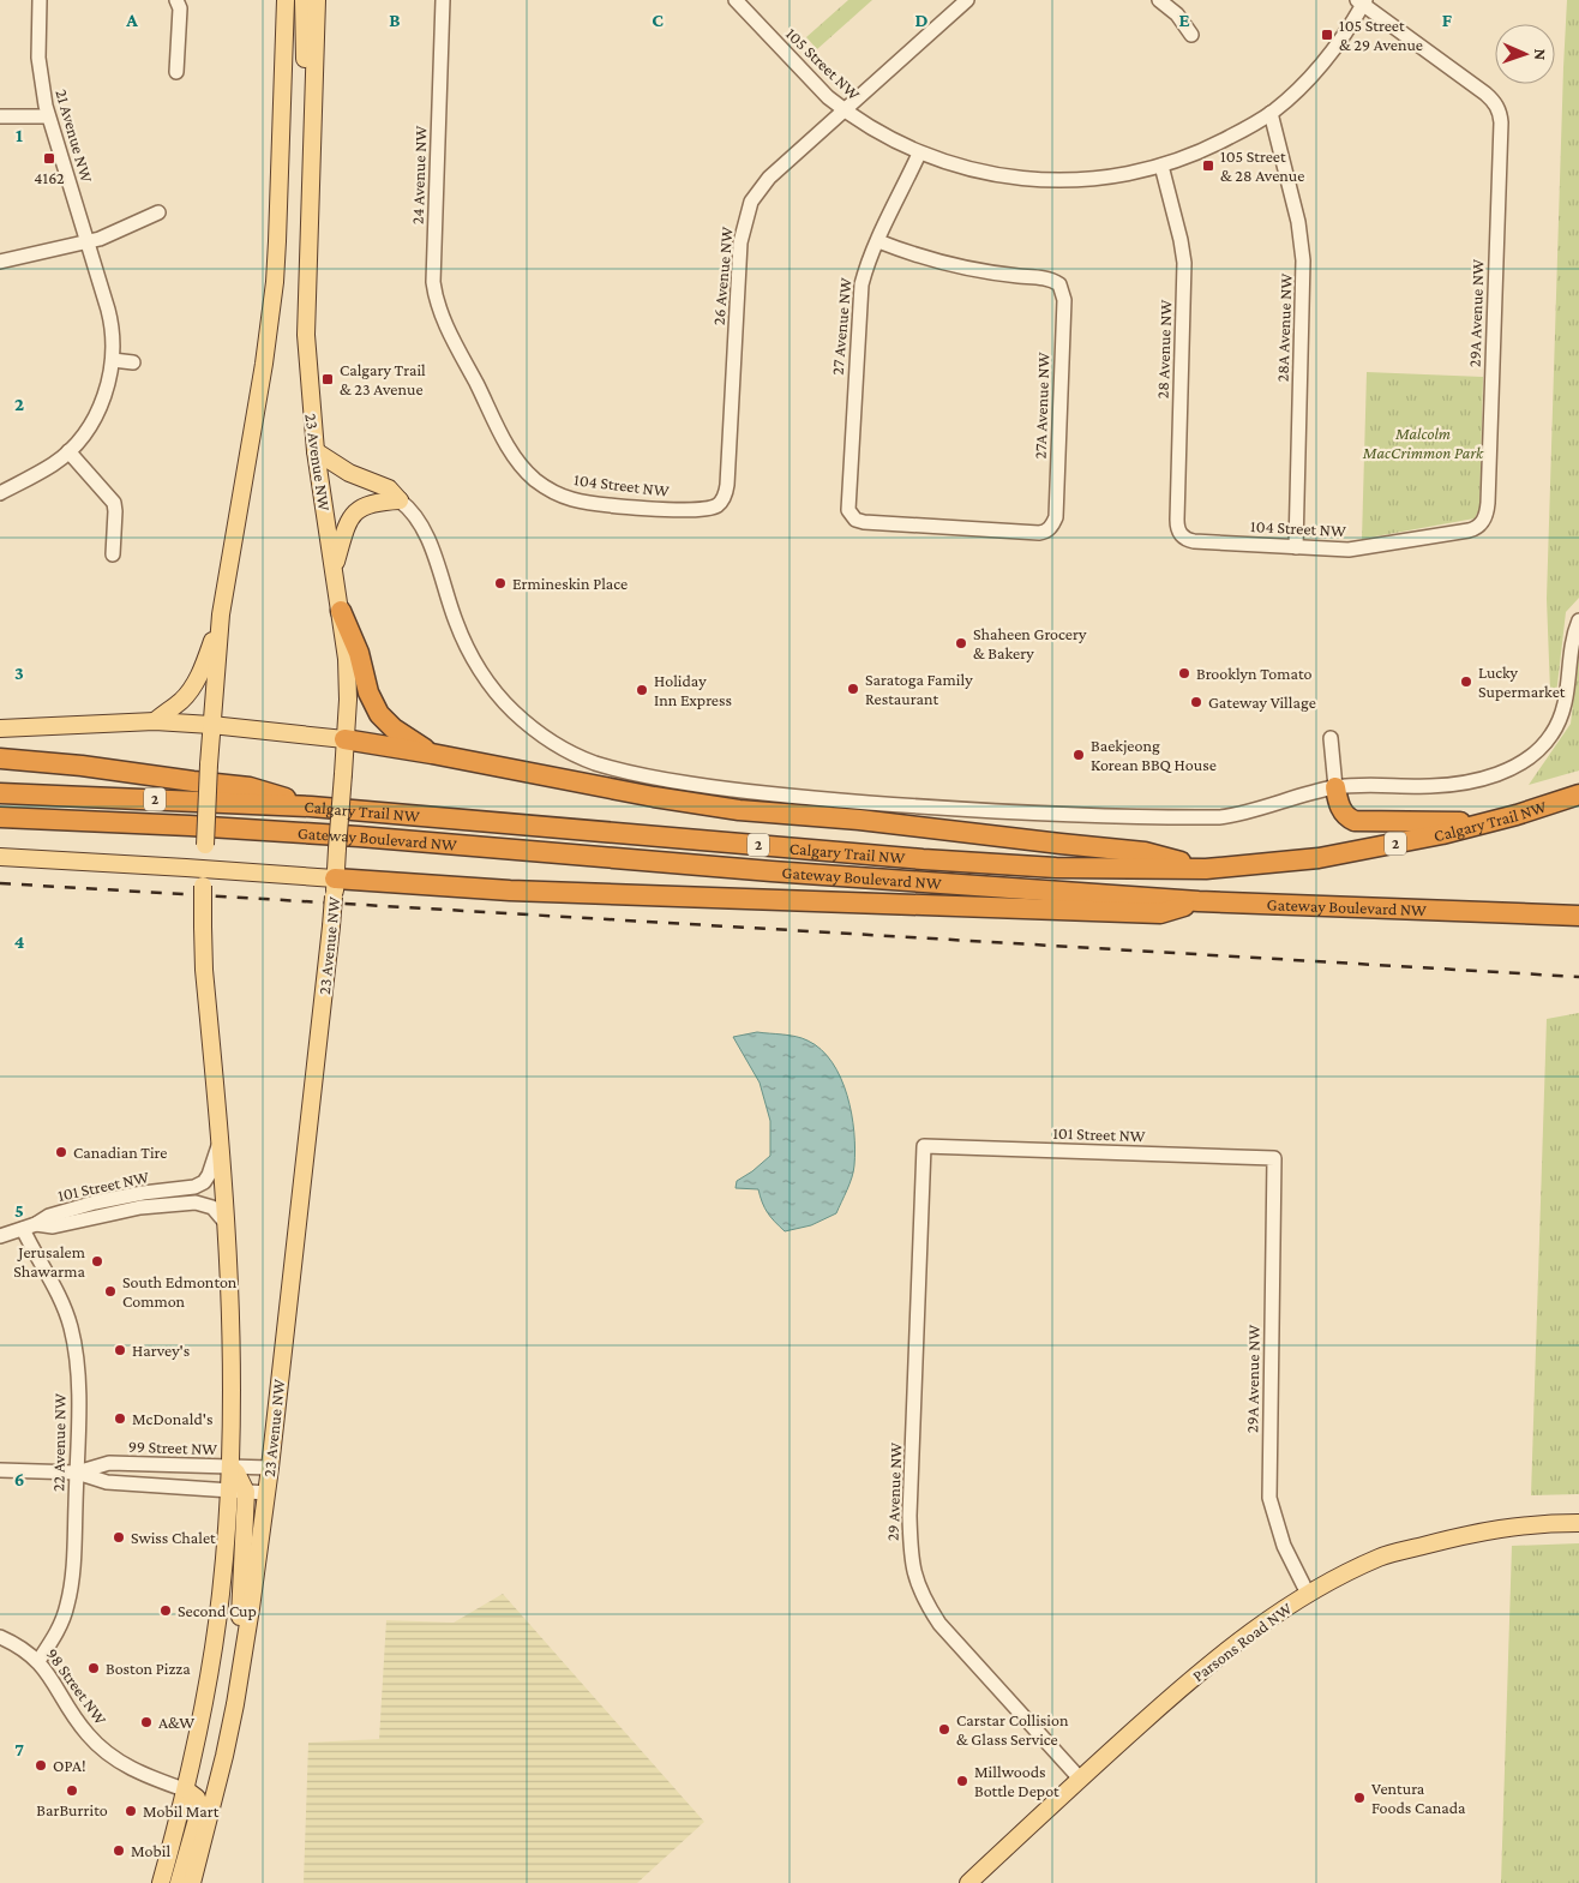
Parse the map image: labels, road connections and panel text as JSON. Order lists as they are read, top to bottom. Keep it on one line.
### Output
{"streets":{"highway":["2","Calgary Trail NW","Gateway Boulevard NW"],"main road":["23 Avenue NW","Parsons Road NW"],"street":["105 Street NW","21 Avenue NW","24 Avenue NW","26 Avenue NW","29A Avenue NW","27 Avenue NW","28A Avenue NW","28 Avenue NW","27A Avenue NW","104 Street NW","101 Street NW","22 Avenue NW","99 Street NW","29 Avenue NW","98 Street NW"]},"crossings":[["105 Street NW","26 Avenue NW"],["105 Street NW","29A Avenue NW"],["105 Street NW","27 Avenue NW"],["105 Street NW","28A Avenue NW"],["105 Street NW","28 Avenue NW"],["24 Avenue NW","104 Street NW"],["26 Avenue NW","104 Street NW"],["29A Avenue NW","104 Street NW"],["29A Avenue NW","101 Street NW"],["29A Avenue NW","Parsons Road NW"],["27 Avenue NW","27A Avenue NW"],["28A Avenue NW","104 Street NW"],["28 Avenue NW","104 Street NW"],["23 Avenue NW","99 Street NW"],["101 Street NW","22 Avenue NW"],["101 Street NW","29 Avenue NW"],["22 Avenue NW","99 Street NW"],["22 Avenue NW","98 Street NW"],["29 Avenue NW","Parsons Road NW"]],"parks":["Malcolm MacCrimmon Park"],"places":{"transit":["105 Street & 29 Avenue","4162","105 Street & 28 Avenue","Calgary Trail & 23 Avenue"],"other":["Ermineskin Place","Shaheen Grocery & Bakery","Brooklyn Tomato","Lucky Supermarket","Saratoga Family Restaurant","Holiday Inn Express","Gateway Village","Baekjeong Korean BBQ House","Canadian Tire","Jerusalem Shawarma","South Edmonton Common","Harvey's","McDonald's","Swiss Chalet","Second Cup","Boston Pizza","A&W","Carstar Collision & Glass Service","OPA!","Millwoods Bottle Depot","BarBurrito","Ventura Foods Canada","Mobil Mart","Mobil"]},"north":"right","grid":{"columns":["A","B","C","D","E","F"],"rows":["1","2","3","4","5","6","7"]}}
